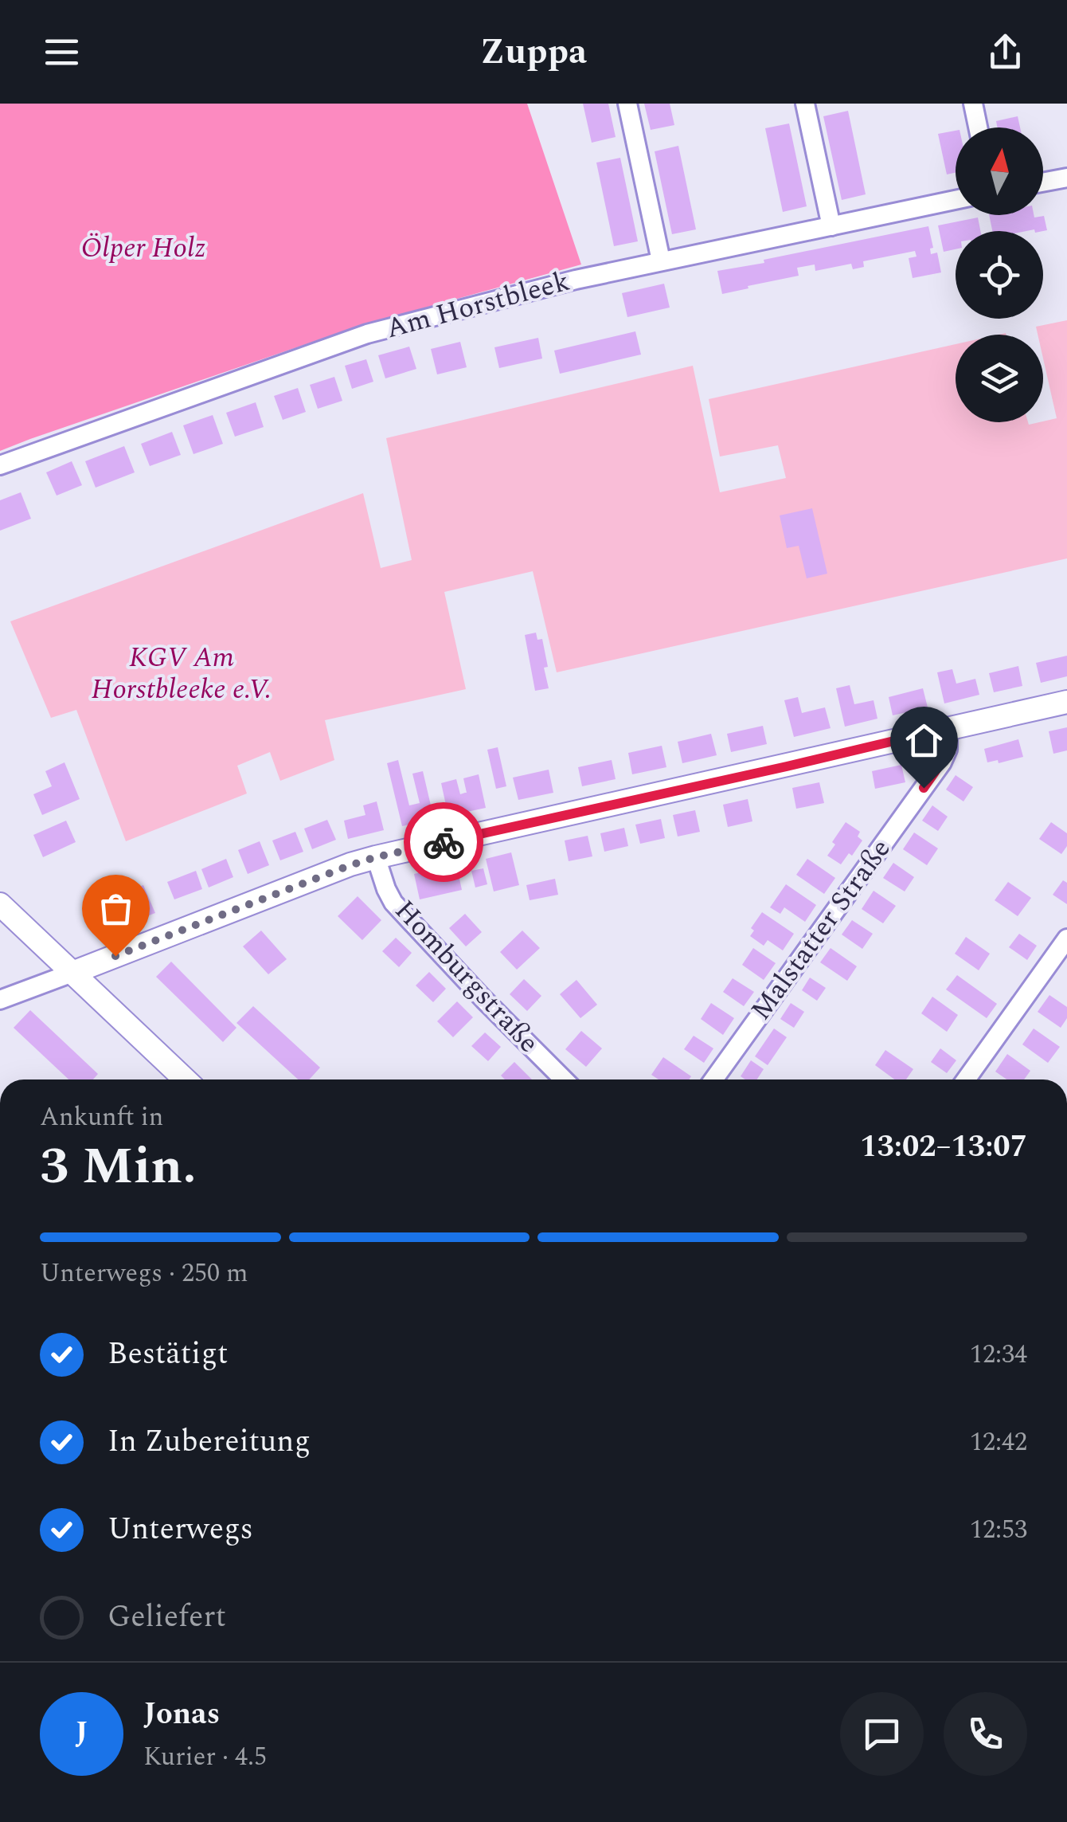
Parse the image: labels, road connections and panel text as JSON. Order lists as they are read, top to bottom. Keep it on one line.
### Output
{"streets":{"street":["Am Horstbleek","Malstatter Straße","Homburgstraße"]},"parks":["Ölper Holz","KGV Am Horstbleeke e.V."],"north":"top","page":{"header":"Zuppa","heading":["3 Min.","Ankunft in","13:02–13:07"],"panel":["Jonas","Kurier · 4.5"],"bar":"Unterwegs · 250 m","list":[["Bestätigt","12:34"],["In Zubereitung","12:42"],["Unterwegs","12:53"],"Geliefert"],"round":"J"}}
